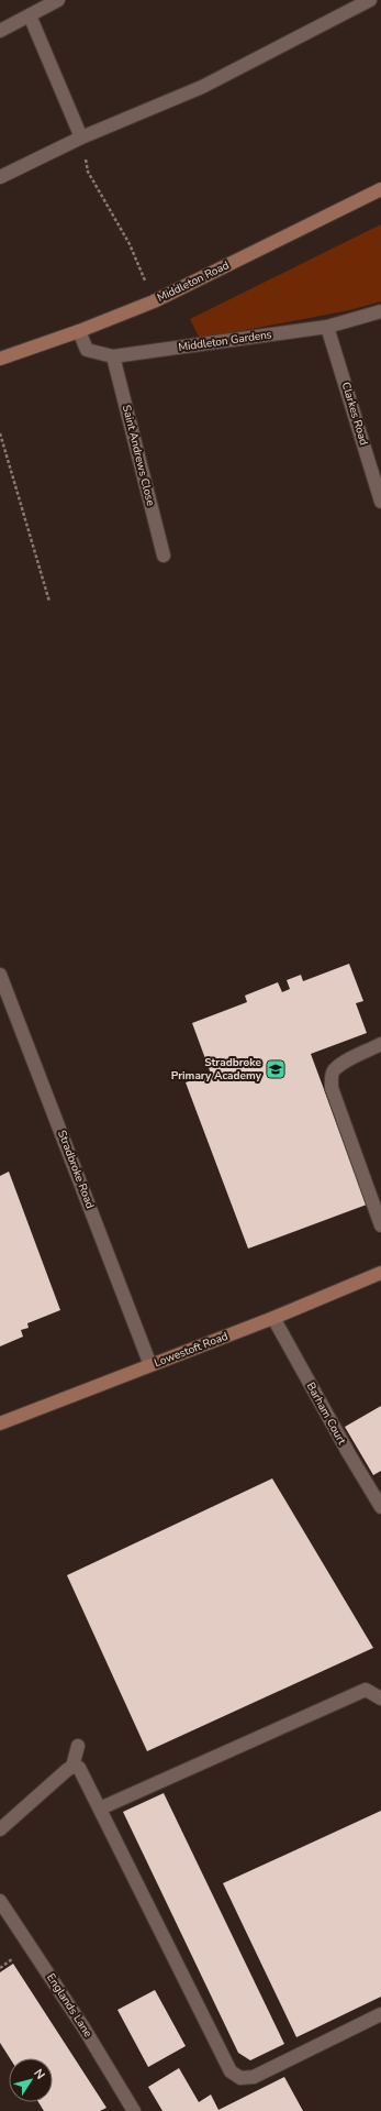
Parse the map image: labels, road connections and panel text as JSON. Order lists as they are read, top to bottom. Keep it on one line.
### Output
{"streets":{"main road":["Middleton Road","Lowestoft Road"],"street":["Middleton Gardens","Clarkes Road","Saint Andrews Close","Stradbroke Road","Barham Court","Englands Lane"]},"crossings":[["Middleton Road","Middleton Gardens"],["Middleton Gardens","Clarkes Road"],["Middleton Gardens","Saint Andrews Close"],["Stradbroke Road","Lowestoft Road"],["Lowestoft Road","Barham Court"]],"places":{"school or university":["Stradbroke Primary Academy"]},"north":"top right"}
